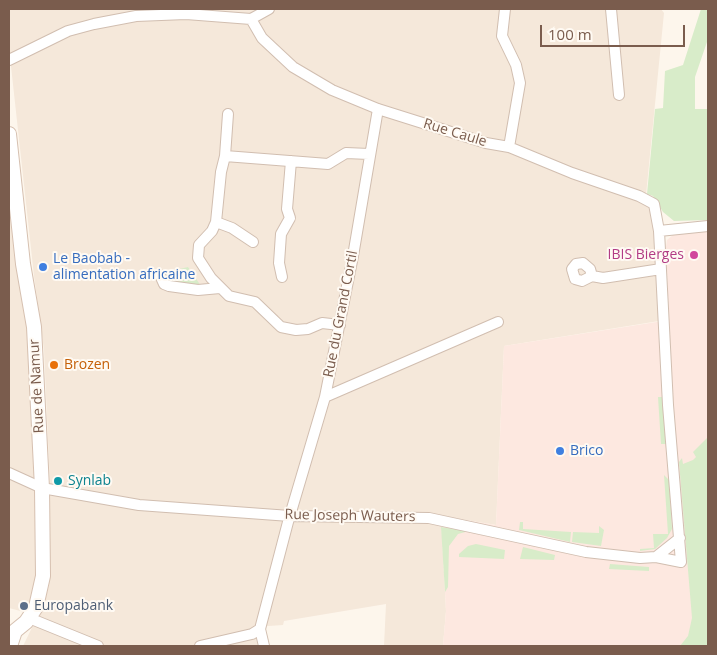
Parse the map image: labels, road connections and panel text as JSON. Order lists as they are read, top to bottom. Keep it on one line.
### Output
{"streets":{"street":["Rue Caule","Rue du Grand Cortil","Rue de Namur","Rue Joseph Wauters"]},"crossings":[["Rue Caule","Rue du Grand Cortil"],["Rue Caule","Rue Joseph Wauters"],["Rue du Grand Cortil","Rue Joseph Wauters"],["Rue de Namur","Rue Joseph Wauters"]],"places":["IBIS Bierges","Le Baobab - alimentation africaine","Brozen","Brico","Synlab","Europabank"],"scale_bar":"100 m"}
